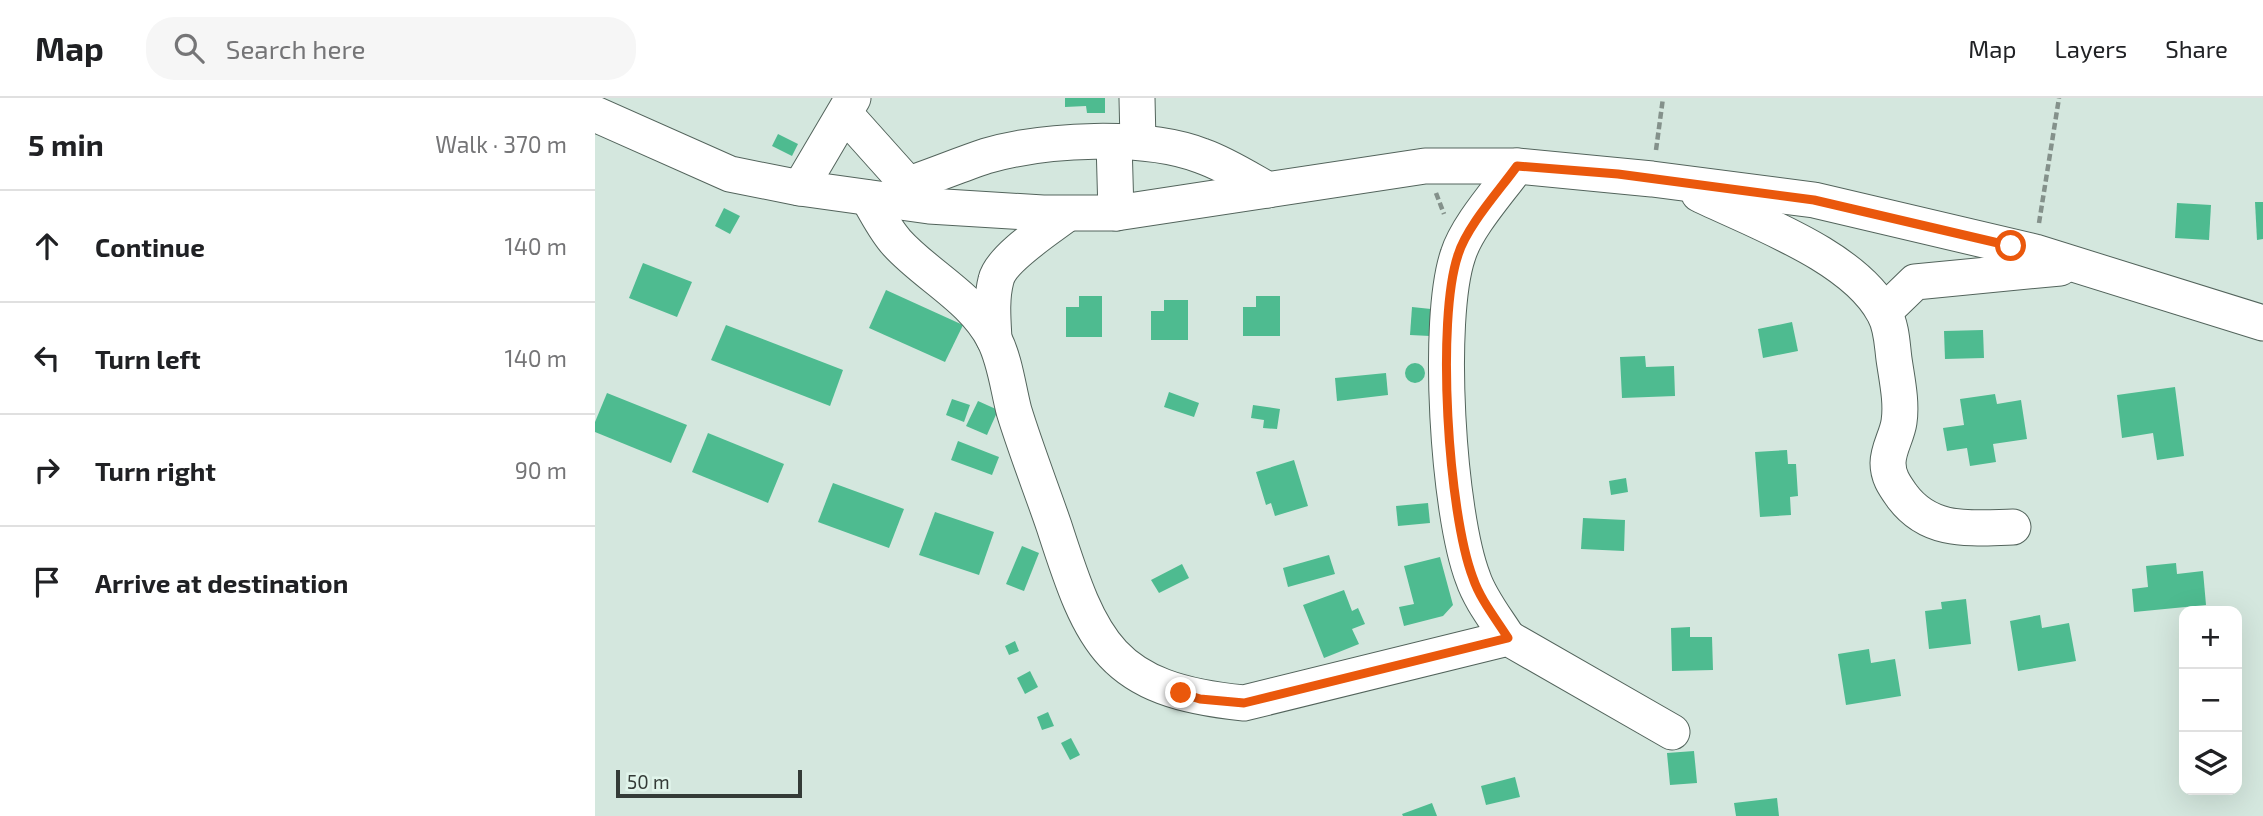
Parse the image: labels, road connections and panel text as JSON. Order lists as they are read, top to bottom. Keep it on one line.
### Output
{"scale_bar":"50 m","page":{"header":"Map","search":"Search here","nav":["Map","Layers","Share"],"heading":["5 min","Walk · 370 m"],"list":[["Continue","140 m"],["Turn left","140 m"],["Turn right","90 m"],"Arrive at destination"],"map_buttons":["+","−"],"scale":"50 m"}}
